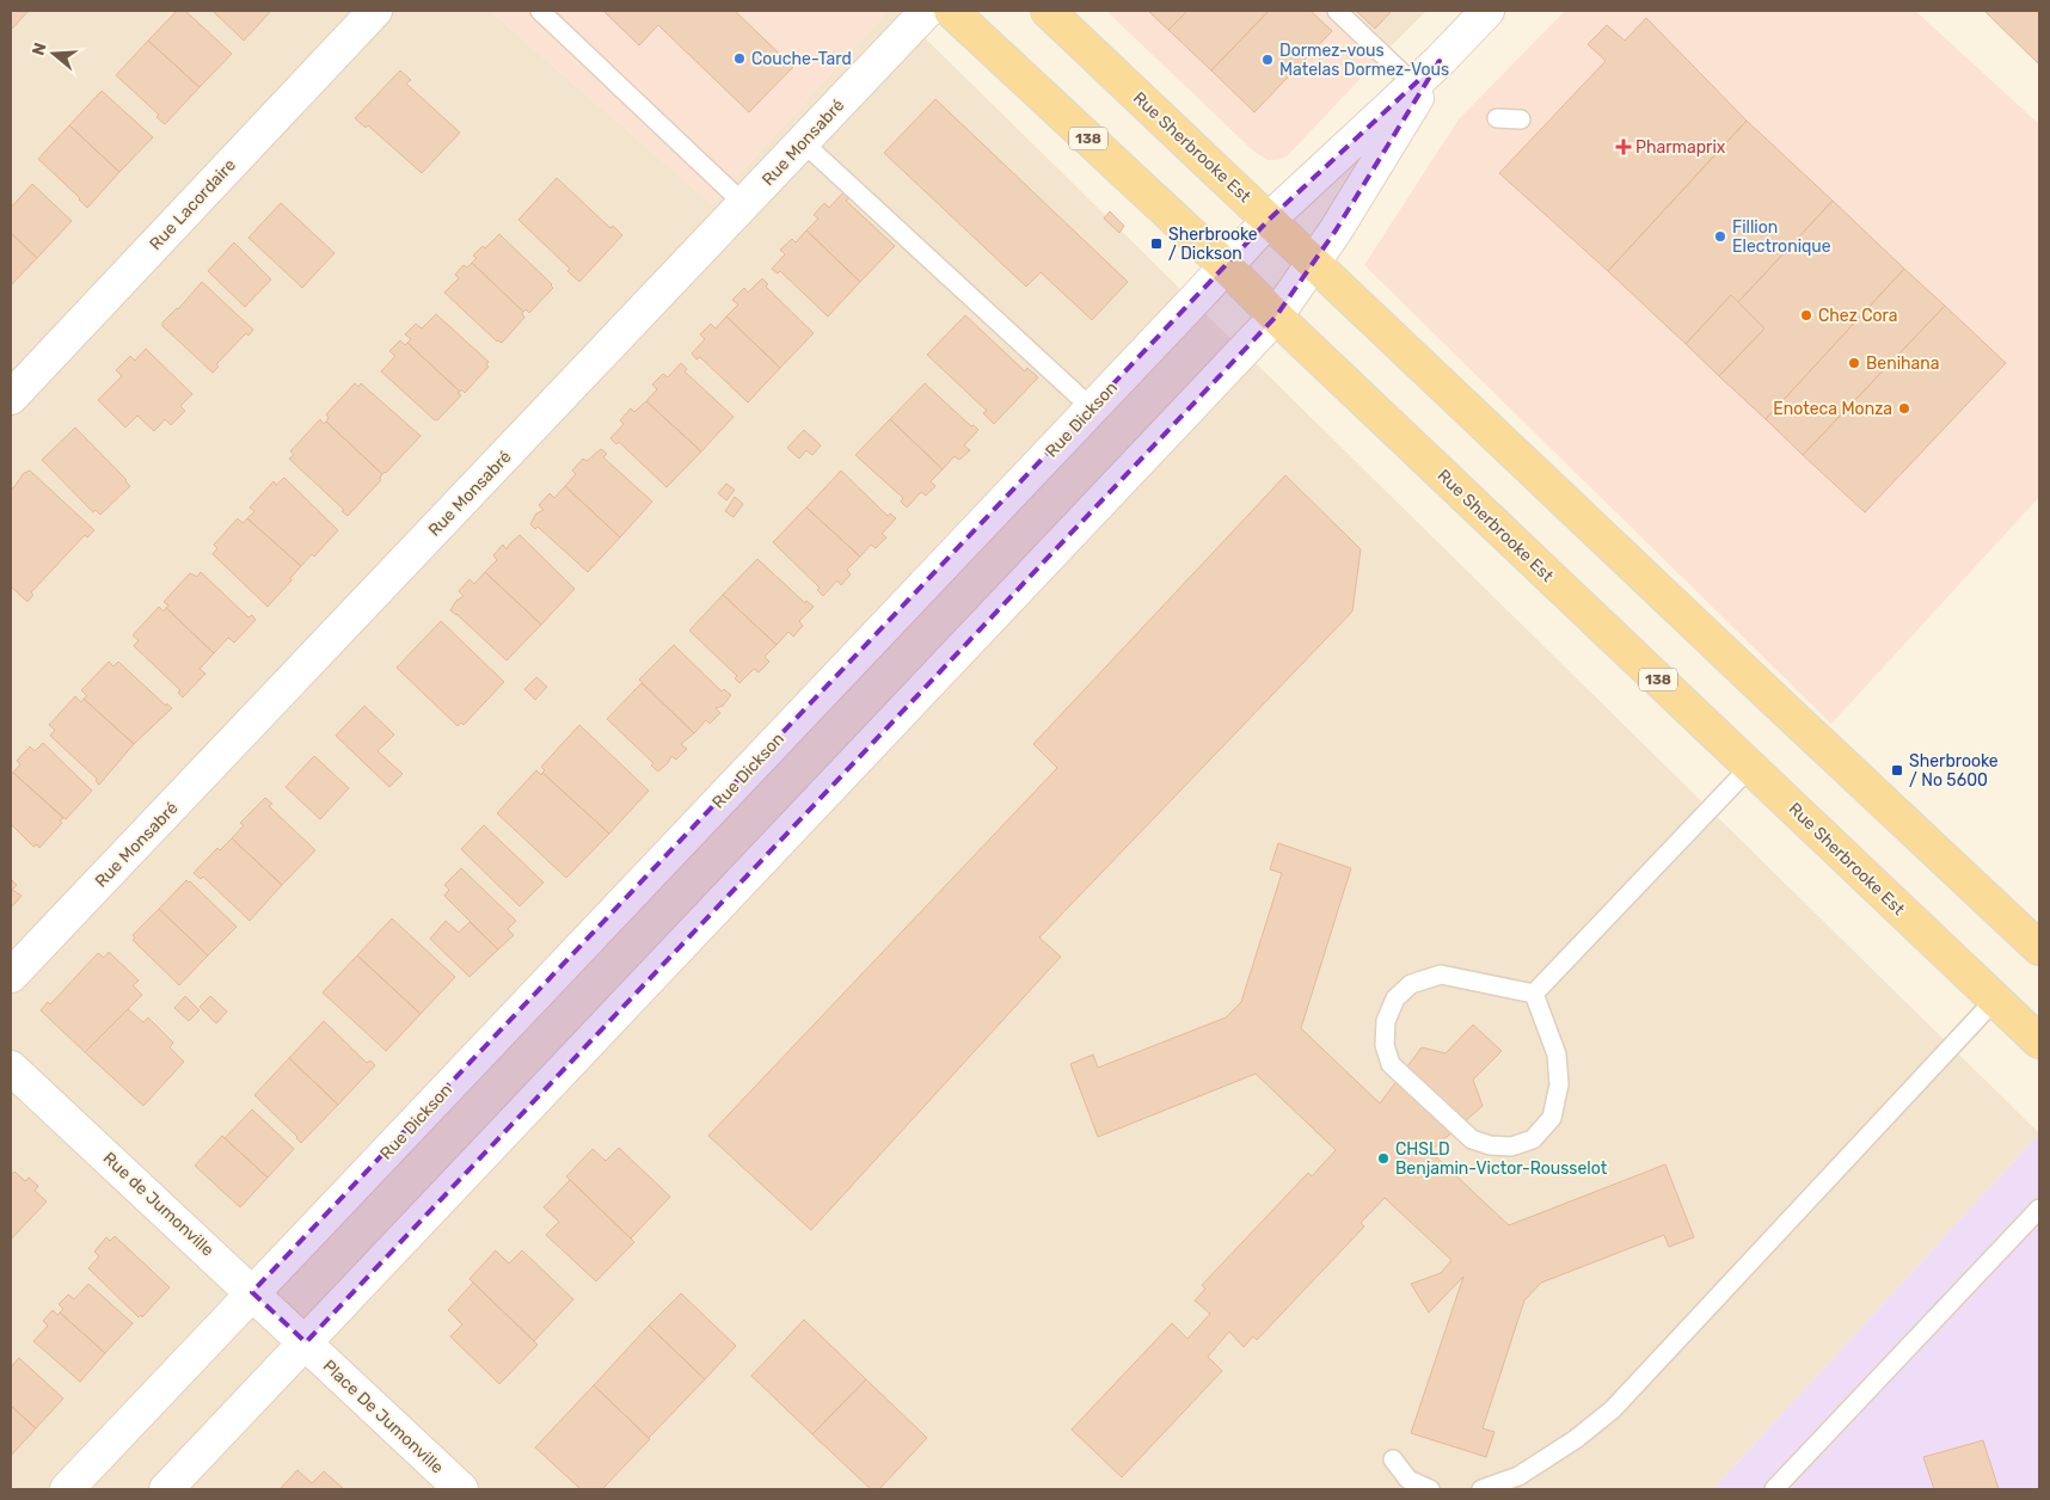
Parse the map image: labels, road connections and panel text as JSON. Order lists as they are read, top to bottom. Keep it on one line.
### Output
{"streets":{"main road":["138","Rue Monsabré","Rue Sherbrooke Est","Rue Lacordaire","Rue Dickson","Rue de Jumonville","Place De Jumonville"]},"crossings":[["Rue Sherbrooke Est","Rue Dickson"],["Rue Dickson","Rue de Jumonville"],["Rue Dickson","Place De Jumonville"],["Rue de Jumonville","Place De Jumonville"]],"places":{"other":["Couche-Tard","Dormez-vous Matelas Dormez-Vous","Fillion Electronique","Chez Cora","Benihana","Enoteca Monza","CHSLD Benjamin-Victor-Rousselot"],"health":["Pharmaprix"],"transit":["Sherbrooke / Dickson","Sherbrooke / No 5600"]},"north":"left"}
